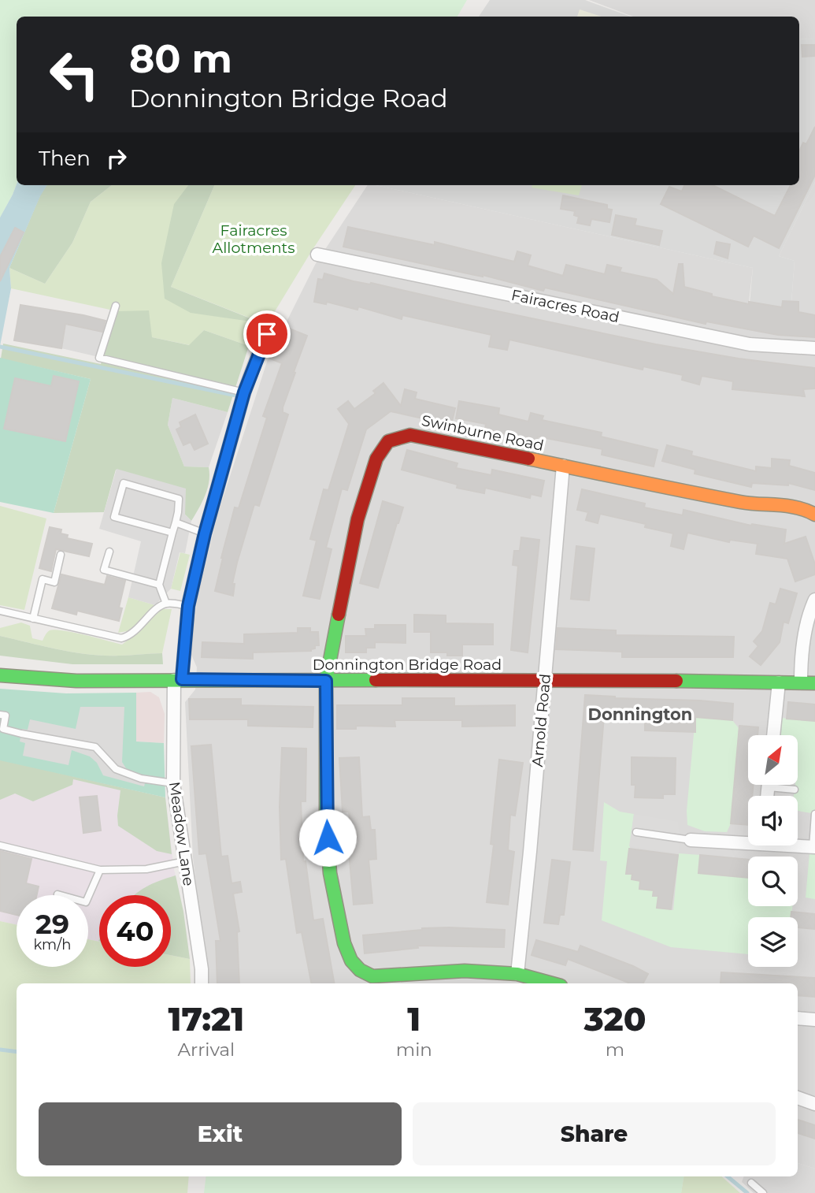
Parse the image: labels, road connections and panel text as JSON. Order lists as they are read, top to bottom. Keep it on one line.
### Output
{"streets":{"street":["Fairacres Road","Swinburne Road","Donnington Bridge Road","Arnold Road","Meadow Lane"]},"crossings":[["Swinburne Road","Donnington Bridge Road"],["Swinburne Road","Arnold Road"],["Donnington Bridge Road","Arnold Road"],["Donnington Bridge Road","Meadow Lane"]],"districts":["Donnington"],"parks":["Fairacres Allotments"],"north":"top right","page":{"turn":["80 m","Donnington Bridge Road"],"then":"Then","speed":"29 km/h","limit":"40","eta":["17:21","Arrival","1","min","320","m"],"buttons":["Exit","Share"]}}
